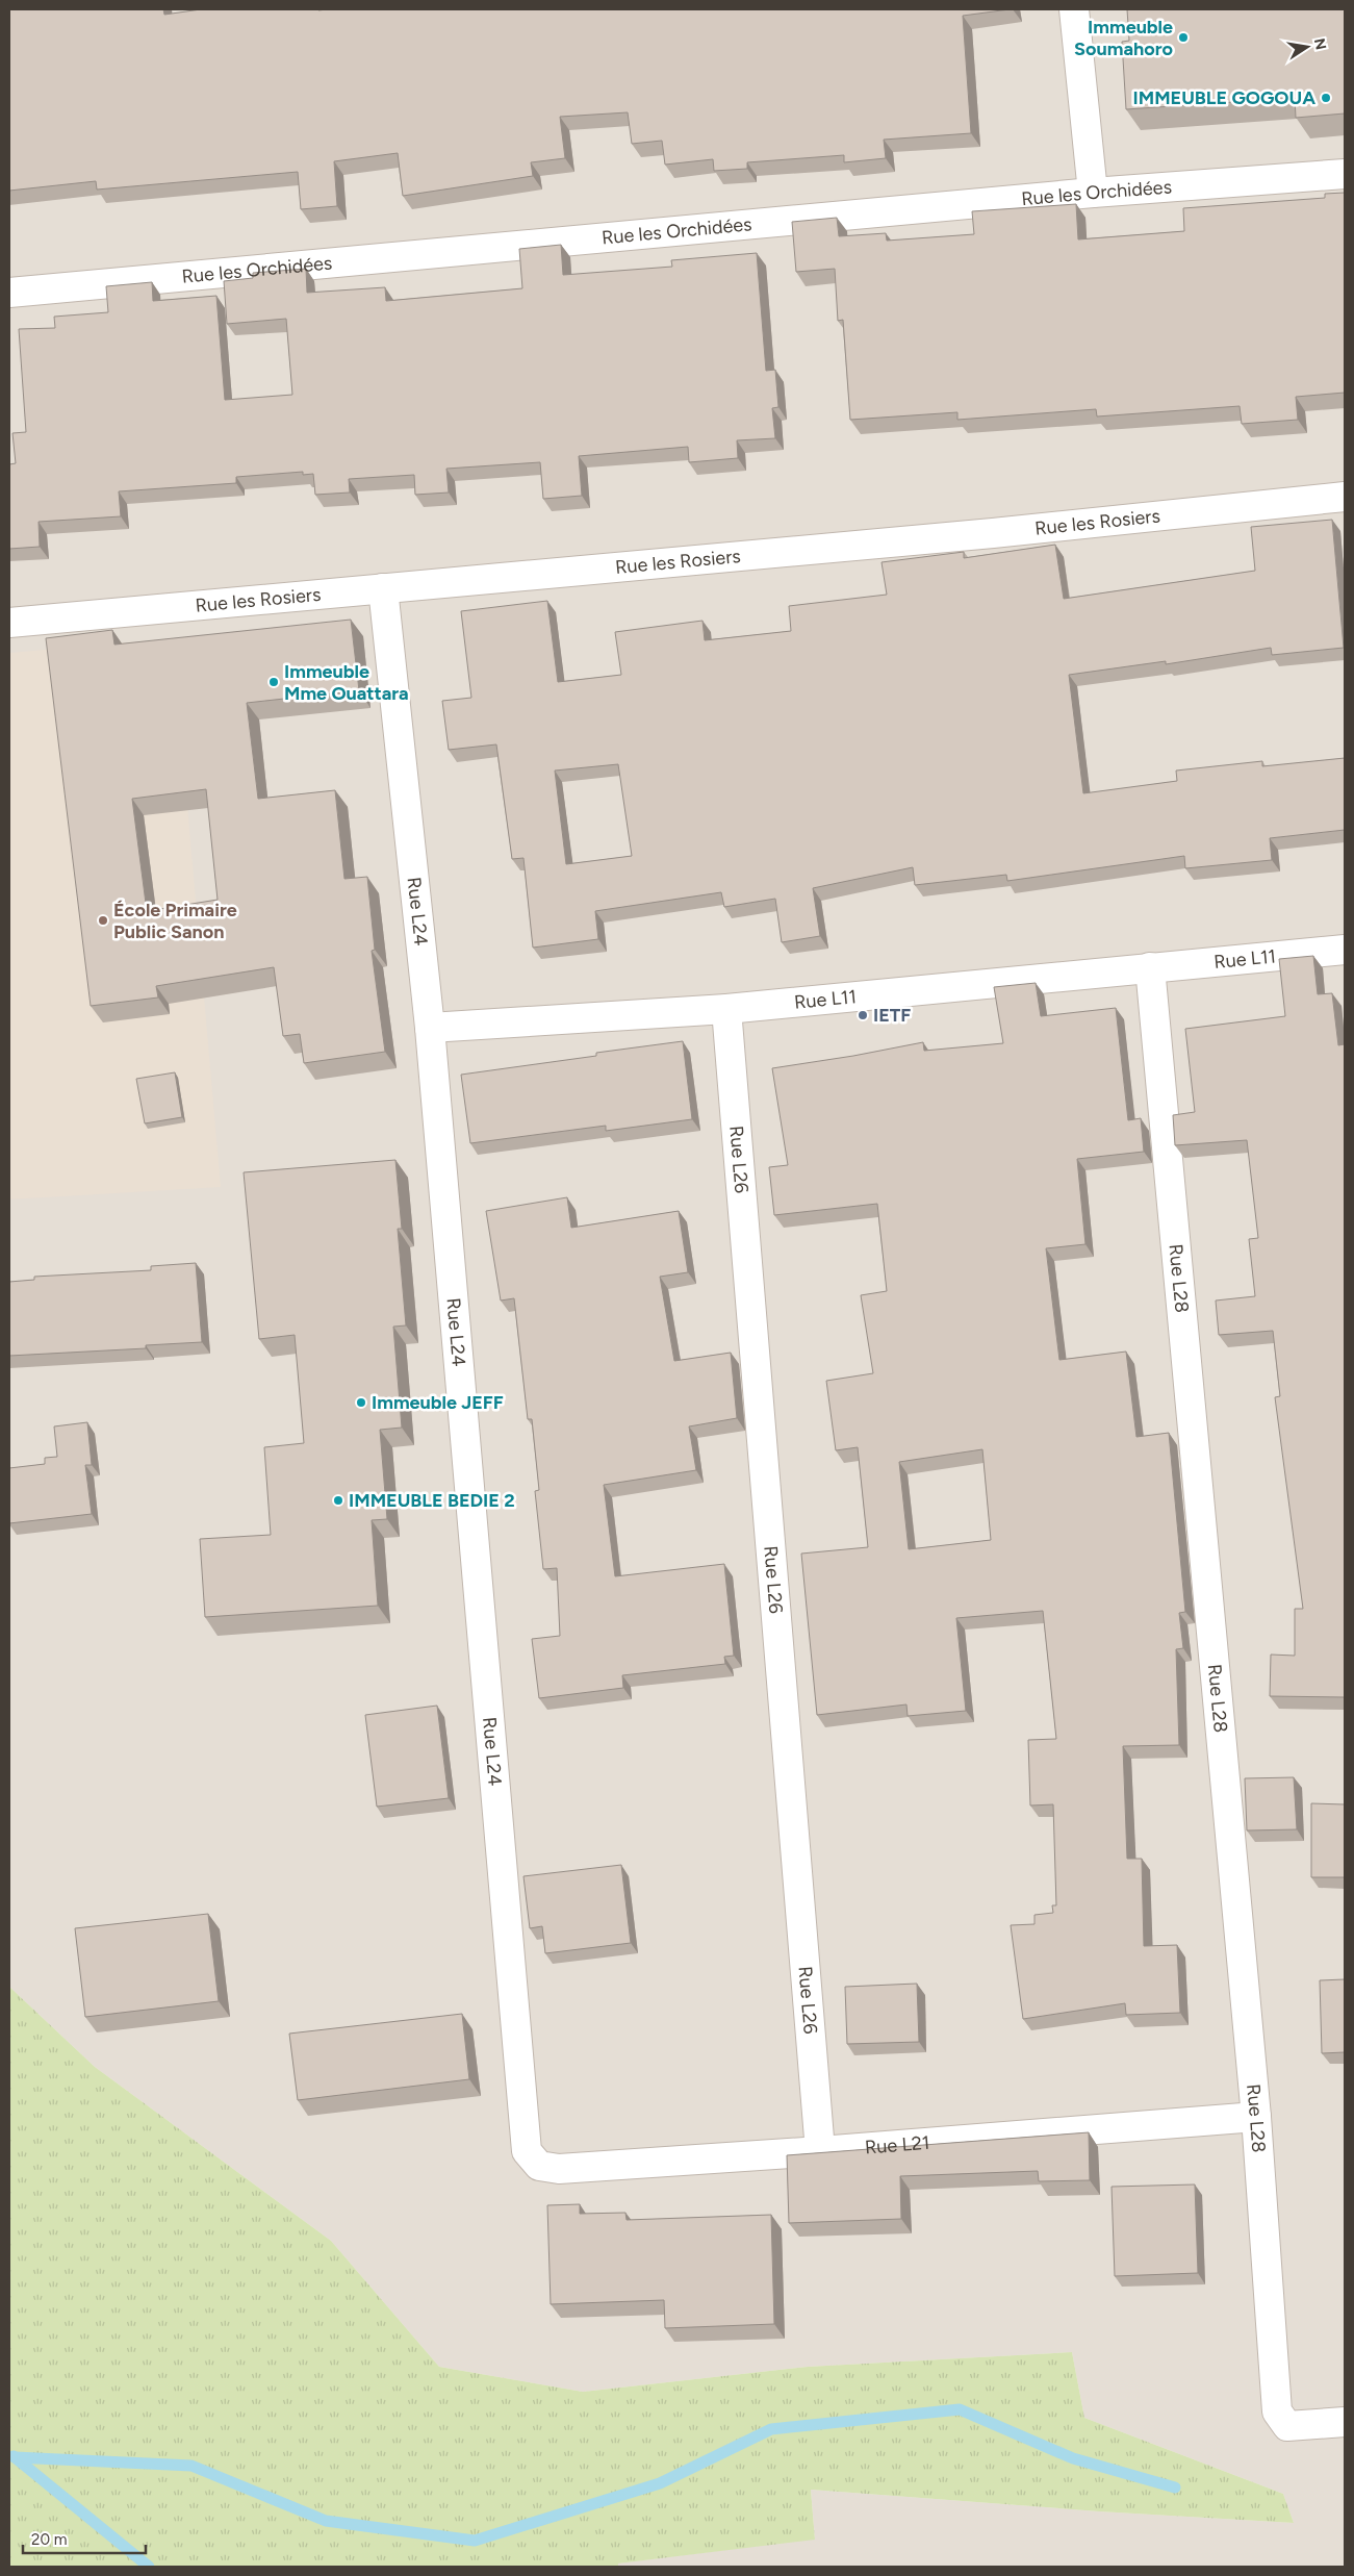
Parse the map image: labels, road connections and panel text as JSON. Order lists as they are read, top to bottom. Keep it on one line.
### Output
{"streets":{"street":["Rue les Orchidées","Rue les Rosiers","Rue L24","Rue L11","Rue L26","Rue L28","Rue L21"]},"crossings":[["Rue les Rosiers","Rue L24"],["Rue L24","Rue L11"],["Rue L24","Rue L21"],["Rue L11","Rue L26"],["Rue L11","Rue L28"],["Rue L26","Rue L21"],["Rue L28","Rue L21"]],"places":["Immeuble Soumahoro","IMMEUBLE GOGOUA","Immeuble Mme Ouattara","École Primaire Public Sanon","IETF","Immeuble JEFF","IMMEUBLE BEDIE 2"],"scale_bar":"20 m","north":"right"}
